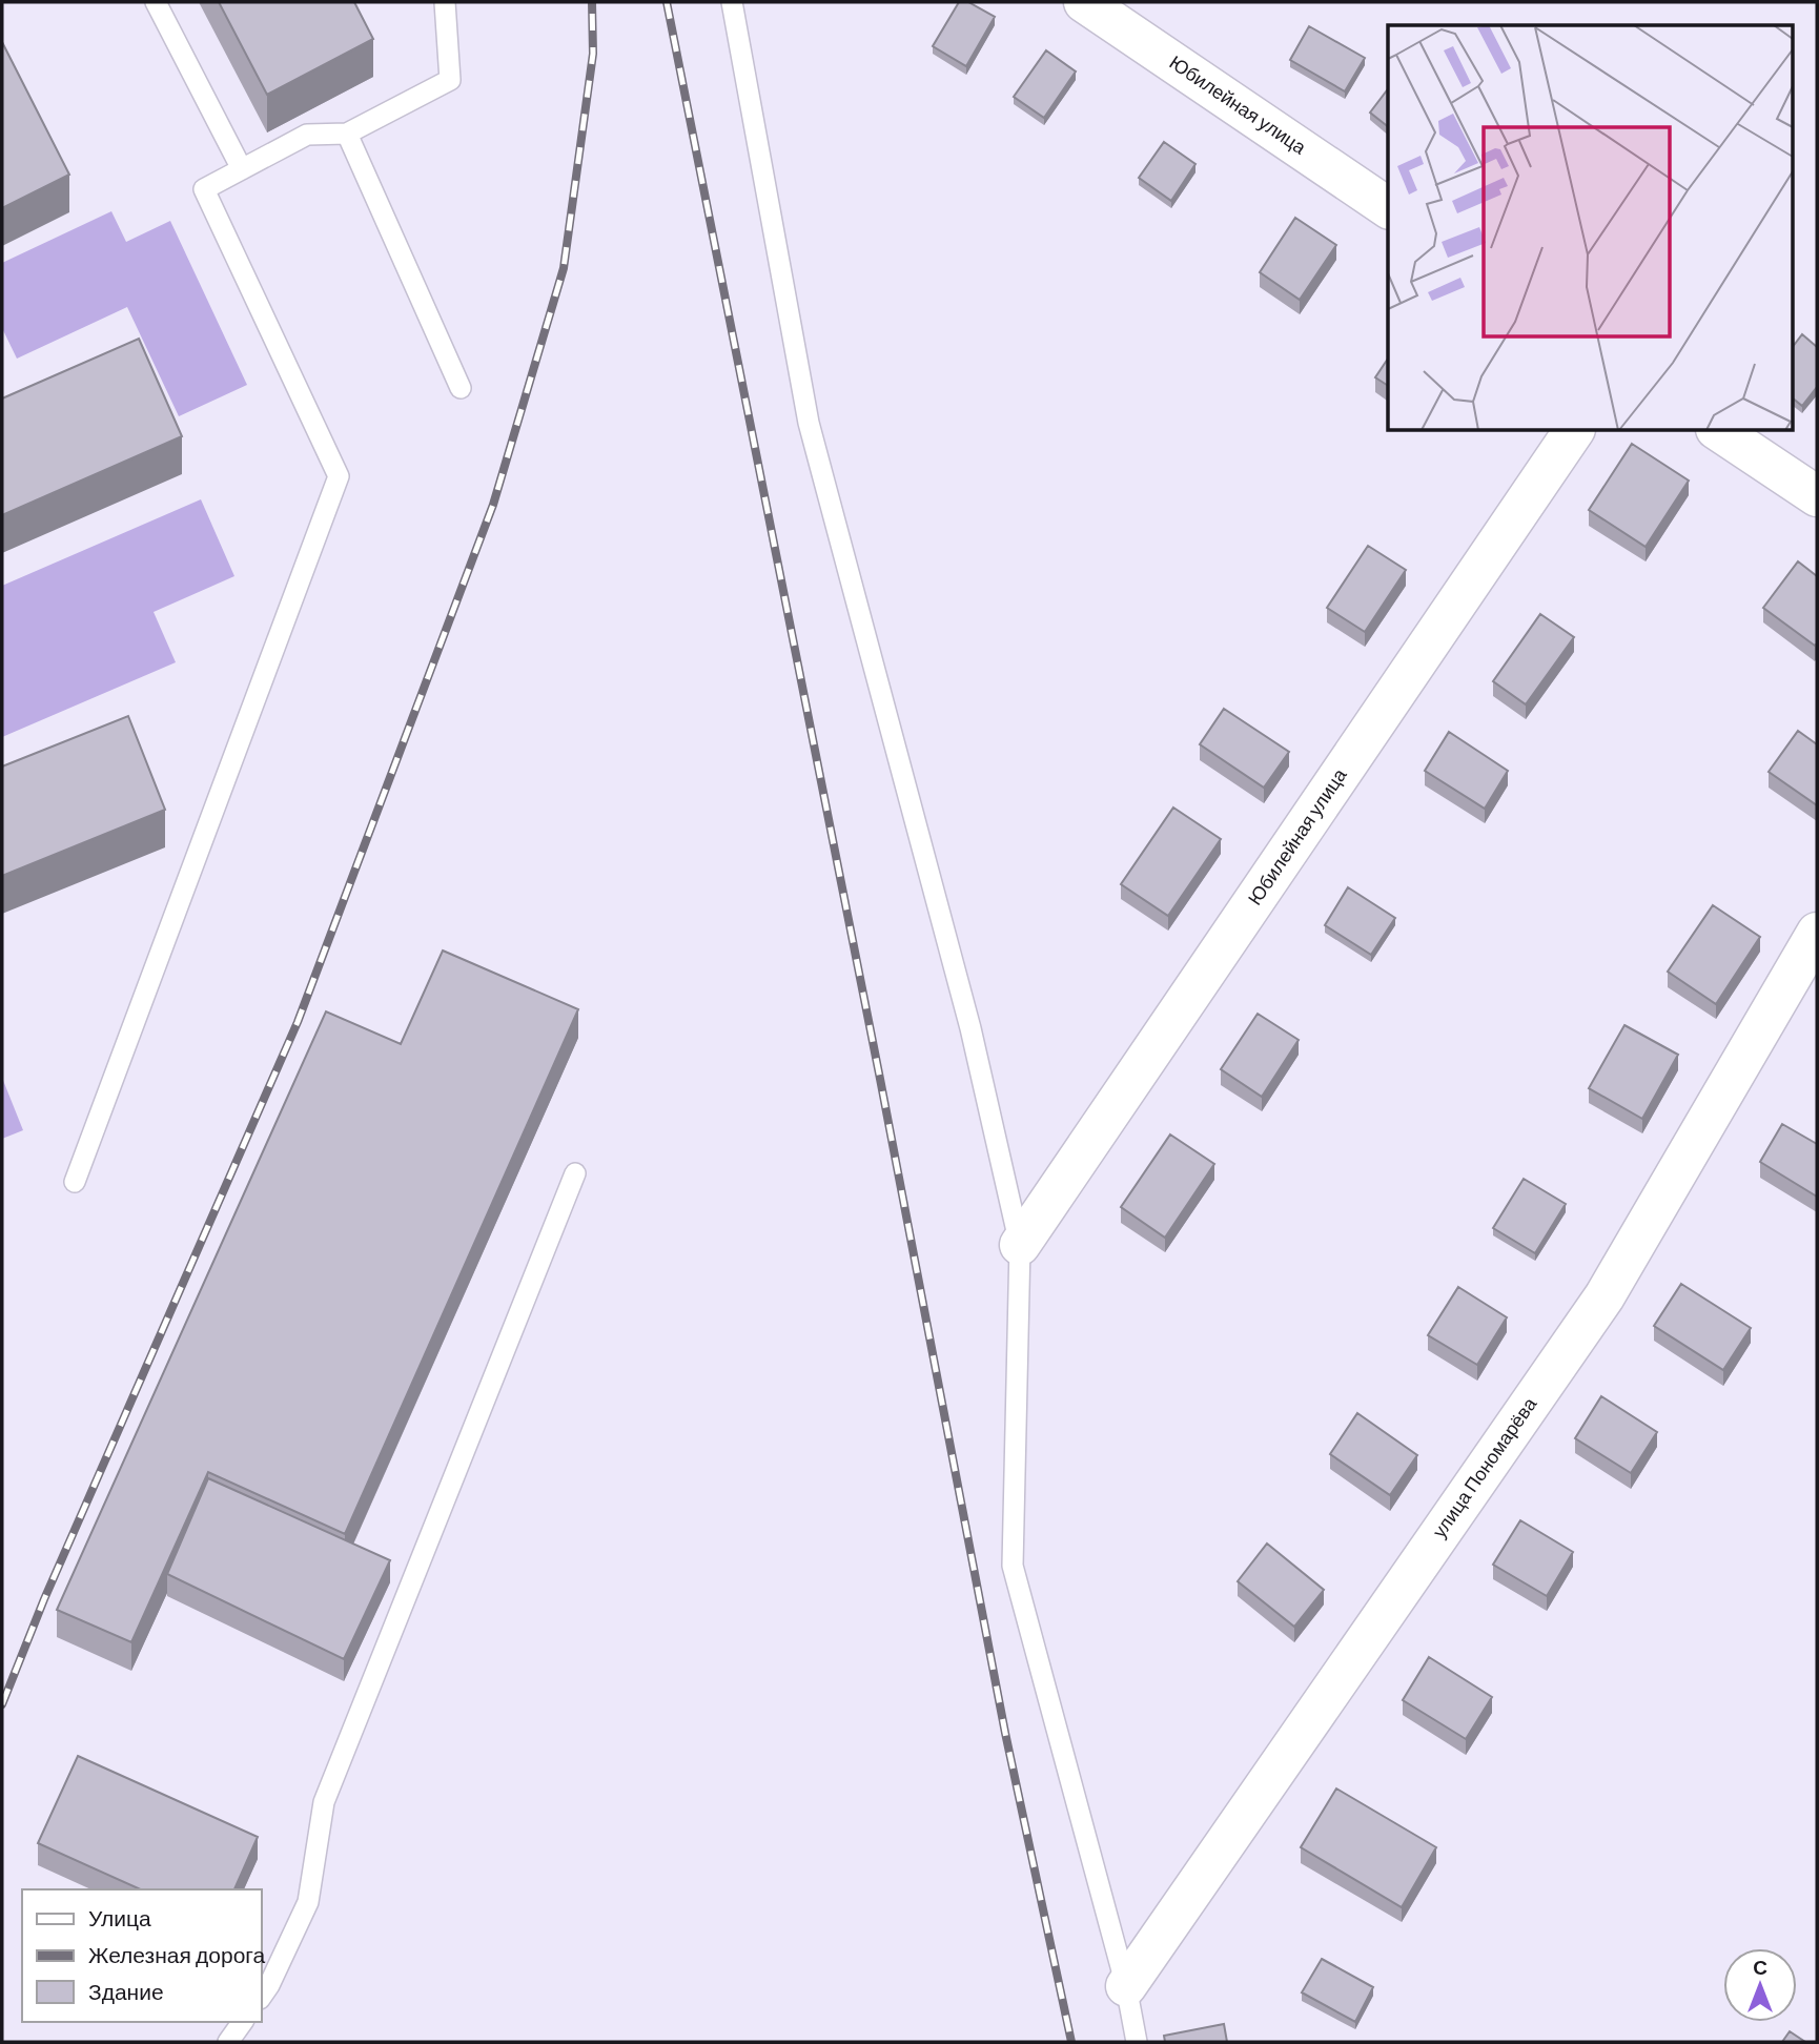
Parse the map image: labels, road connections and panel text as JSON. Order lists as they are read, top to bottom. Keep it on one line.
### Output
{"streets":{"street":["Юбилейная улица","улица Пономарёва"]},"legend":["Улица","Железная дорога","Здание"],"north":"top"}
